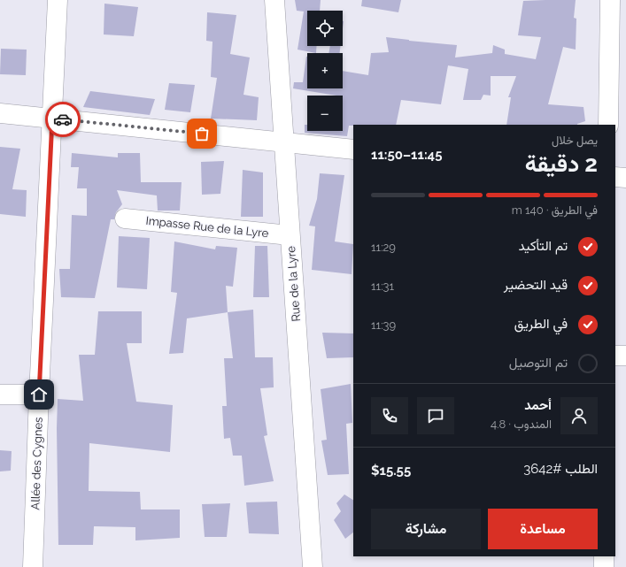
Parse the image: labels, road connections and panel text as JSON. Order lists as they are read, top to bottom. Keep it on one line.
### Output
{"streets":{"street":["Impasse Rue de la Lyre","Rue de la Lyre","Allée des Cygnes"]},"crossings":[["Impasse Rue de la Lyre","Rue de la Lyre"]],"page":{"map_buttons":["+","−"],"heading":["2 دقيقة","يصل خلال","11:45–11:50"],"panel":["أحمد","المندوب · 4.8","الطلب #3642","$15.55"],"bar":"في الطريق · 140 m","list":[["تم التأكيد","11:29"],["قيد التحضير","11:31"],["في الطريق","11:39"],"تم التوصيل"],"buttons":["مساعدة","مشاركة"]}}
